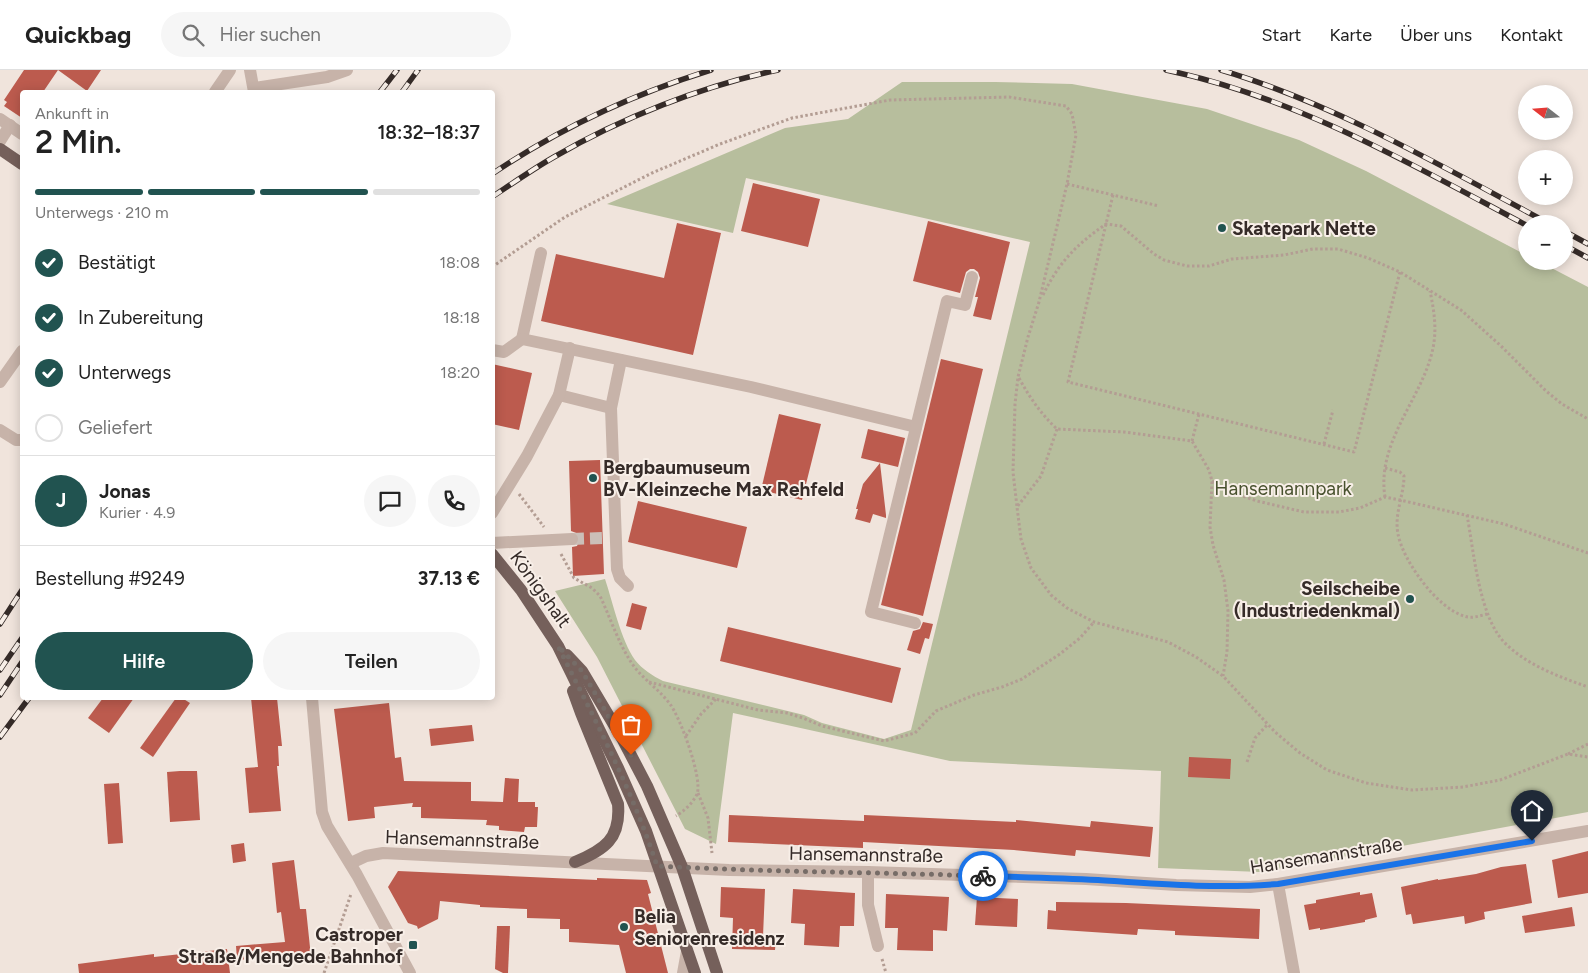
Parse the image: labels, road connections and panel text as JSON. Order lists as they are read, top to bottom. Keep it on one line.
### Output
{"streets":{"main road":["Königshalt"],"street":["Hansemannstraße"]},"crossings":[["Königshalt","Hansemannstraße"]],"parks":["Hansemannpark"],"places":{"other":["Skatepark Nette","Bergbaumuseum BV-Kleinzeche Max Rehfeld","Seilscheibe (Industriedenkmal)","Belia Seniorenresidenz"],"transit":["Castroper Straße/Mengede Bahnhof"]},"north":"left","page":{"header":"Quickbag","search":"Hier suchen","nav":["Start","Karte","Über uns","Kontakt"],"map_buttons":["+","−"],"heading":["2 Min.","Ankunft in","18:32–18:37"],"panel":["Jonas","Kurier · 4.9","Bestellung #9249","37.13 €"],"bar":"Unterwegs · 210 m","list":[["Bestätigt","18:08"],["In Zubereitung","18:18"],["Unterwegs","18:20"],"Geliefert"],"round":"J","buttons":["Hilfe","Teilen"]}}
